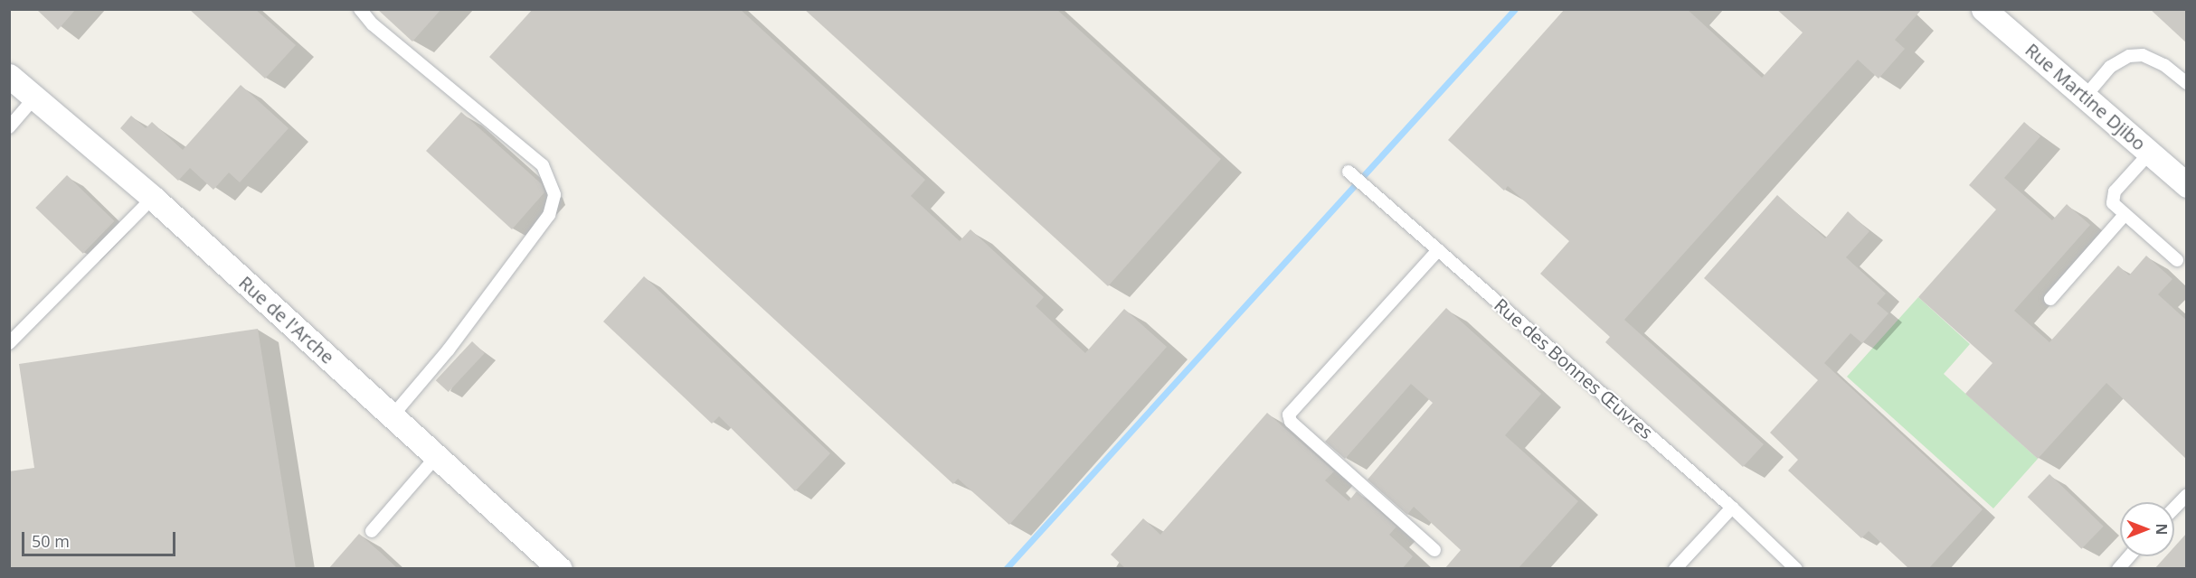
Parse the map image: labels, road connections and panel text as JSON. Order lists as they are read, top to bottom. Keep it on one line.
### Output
{"streets":{"street":["Rue Martine Djibo","Rue de l'Arche"],"lane":["Rue des Bonnes Œuvres"]},"scale_bar":"50 m","north":"right"}
